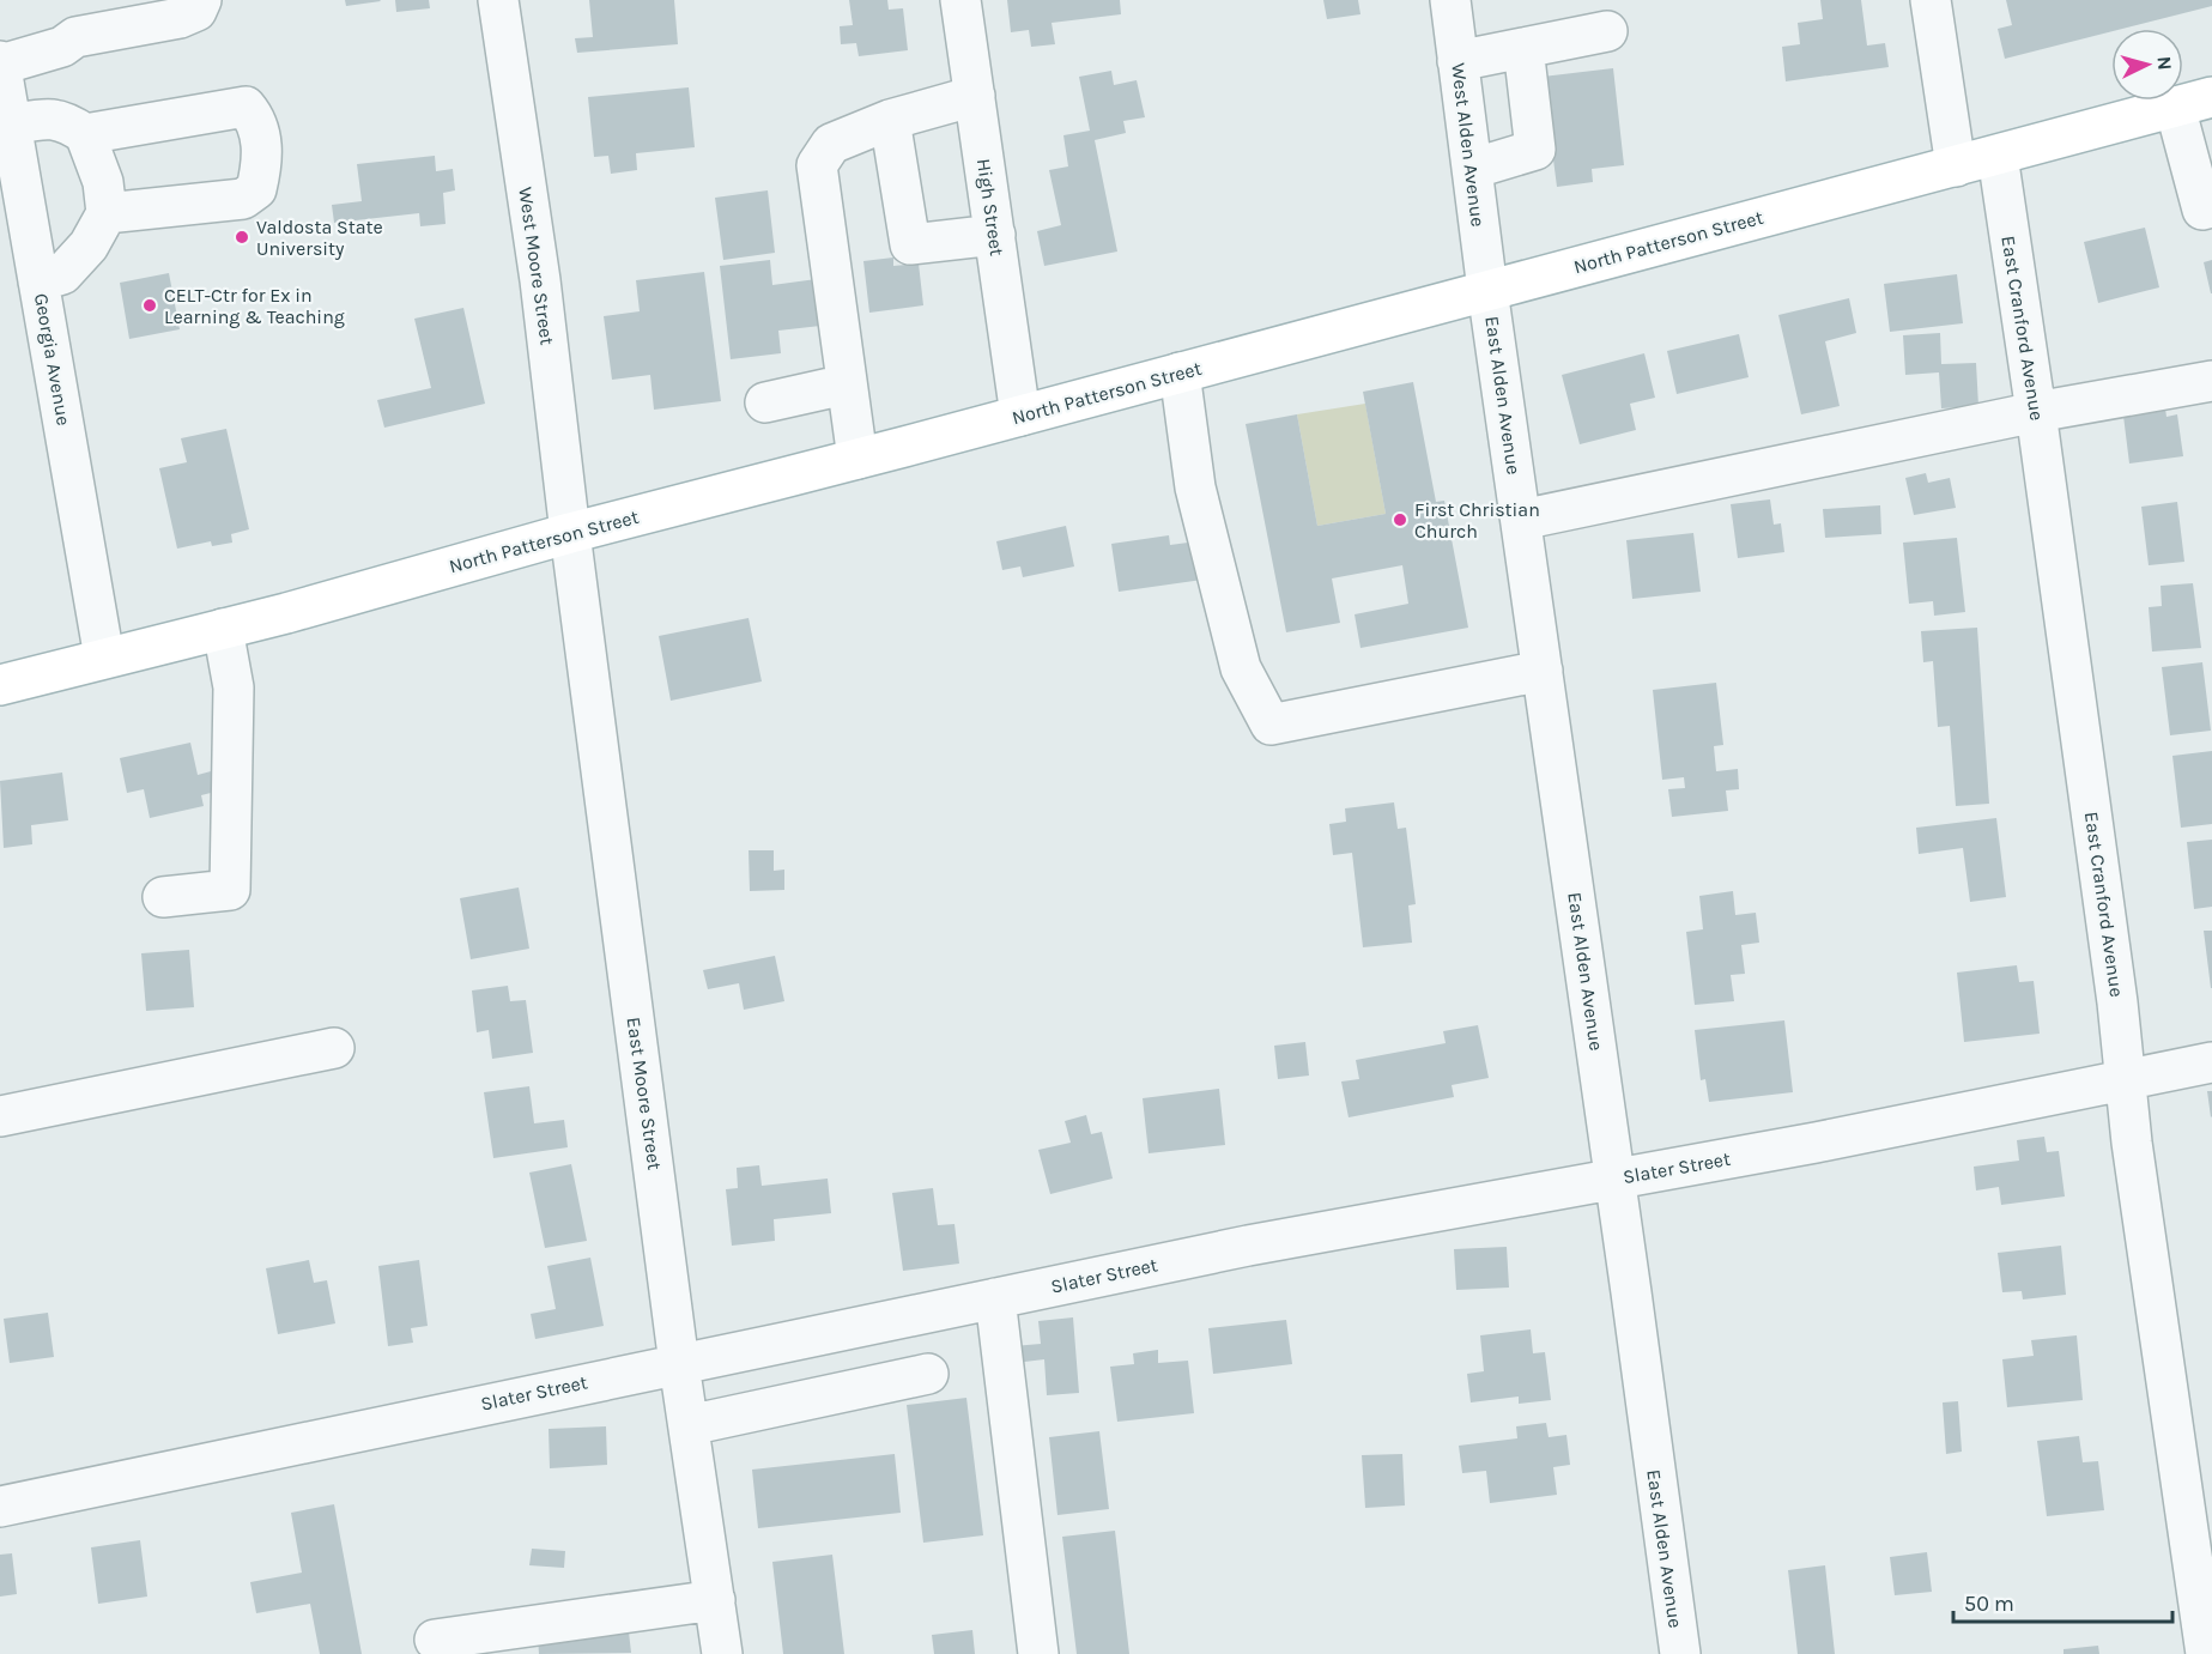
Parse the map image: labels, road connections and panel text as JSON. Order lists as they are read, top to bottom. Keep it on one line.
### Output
{"streets":{"main road":["North Patterson Street"],"street":["West Alden Avenue","High Street","West Moore Street","East Cranford Avenue","Georgia Avenue","East Alden Avenue","East Moore Street","Slater Street"]},"crossings":[["West Alden Avenue","North Patterson Street"],["West Alden Avenue","East Alden Avenue"],["High Street","North Patterson Street"],["North Patterson Street","West Moore Street"],["North Patterson Street","East Cranford Avenue"],["North Patterson Street","Georgia Avenue"],["North Patterson Street","East Alden Avenue"],["North Patterson Street","East Moore Street"],["West Moore Street","East Moore Street"],["East Cranford Avenue","Slater Street"],["East Alden Avenue","Slater Street"],["East Moore Street","Slater Street"]],"places":["Valdosta State University","CELT-Ctr for Ex in Learning & Teaching","First Christian Church"],"scale_bar":"50 m","north":"right"}
